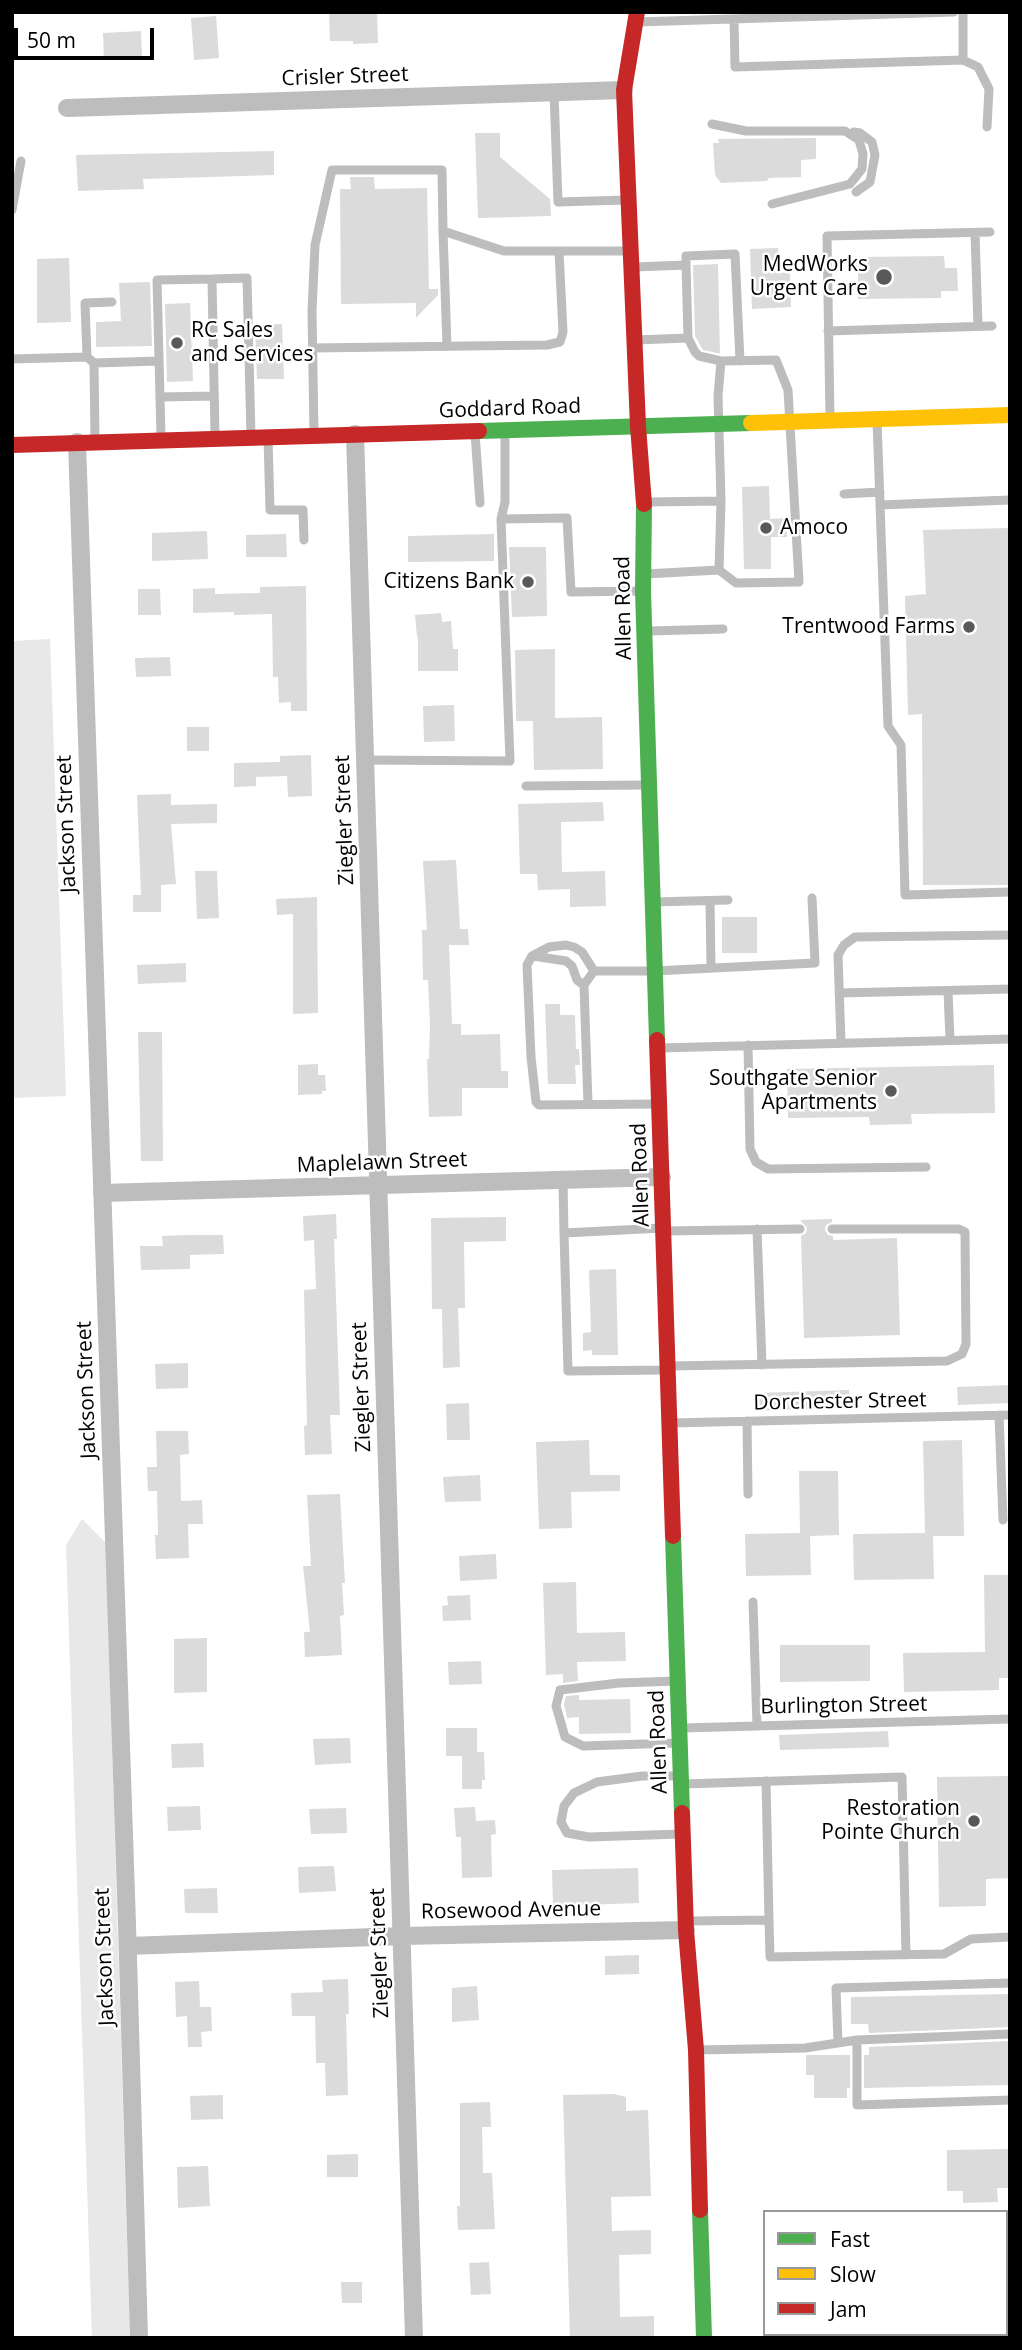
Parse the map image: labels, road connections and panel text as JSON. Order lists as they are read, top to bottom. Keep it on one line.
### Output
{"streets":{"main road":["Goddard Road","Allen Road"],"street":["Crisler Street","Ziegler Street","Jackson Street","Maplelawn Street","Rosewood Avenue"],"lane":["Dorchester Street","Burlington Street"]},"crossings":[["Crisler Street","Allen Road"],["Goddard Road","Allen Road"],["Goddard Road","Ziegler Street"],["Goddard Road","Jackson Street"],["Allen Road","Maplelawn Street"],["Allen Road","Dorchester Street"],["Allen Road","Burlington Street"],["Allen Road","Rosewood Avenue"],["Ziegler Street","Maplelawn Street"],["Ziegler Street","Rosewood Avenue"],["Jackson Street","Maplelawn Street"],["Jackson Street","Rosewood Avenue"]],"places":["MedWorks Urgent Care","RC Sales and Services","Amoco","Citizens Bank","Trentwood Farms","Southgate Senior Apartments","Restoration Pointe Church"],"legend":["Fast","Slow","Jam"],"scale_bar":"50 m"}
